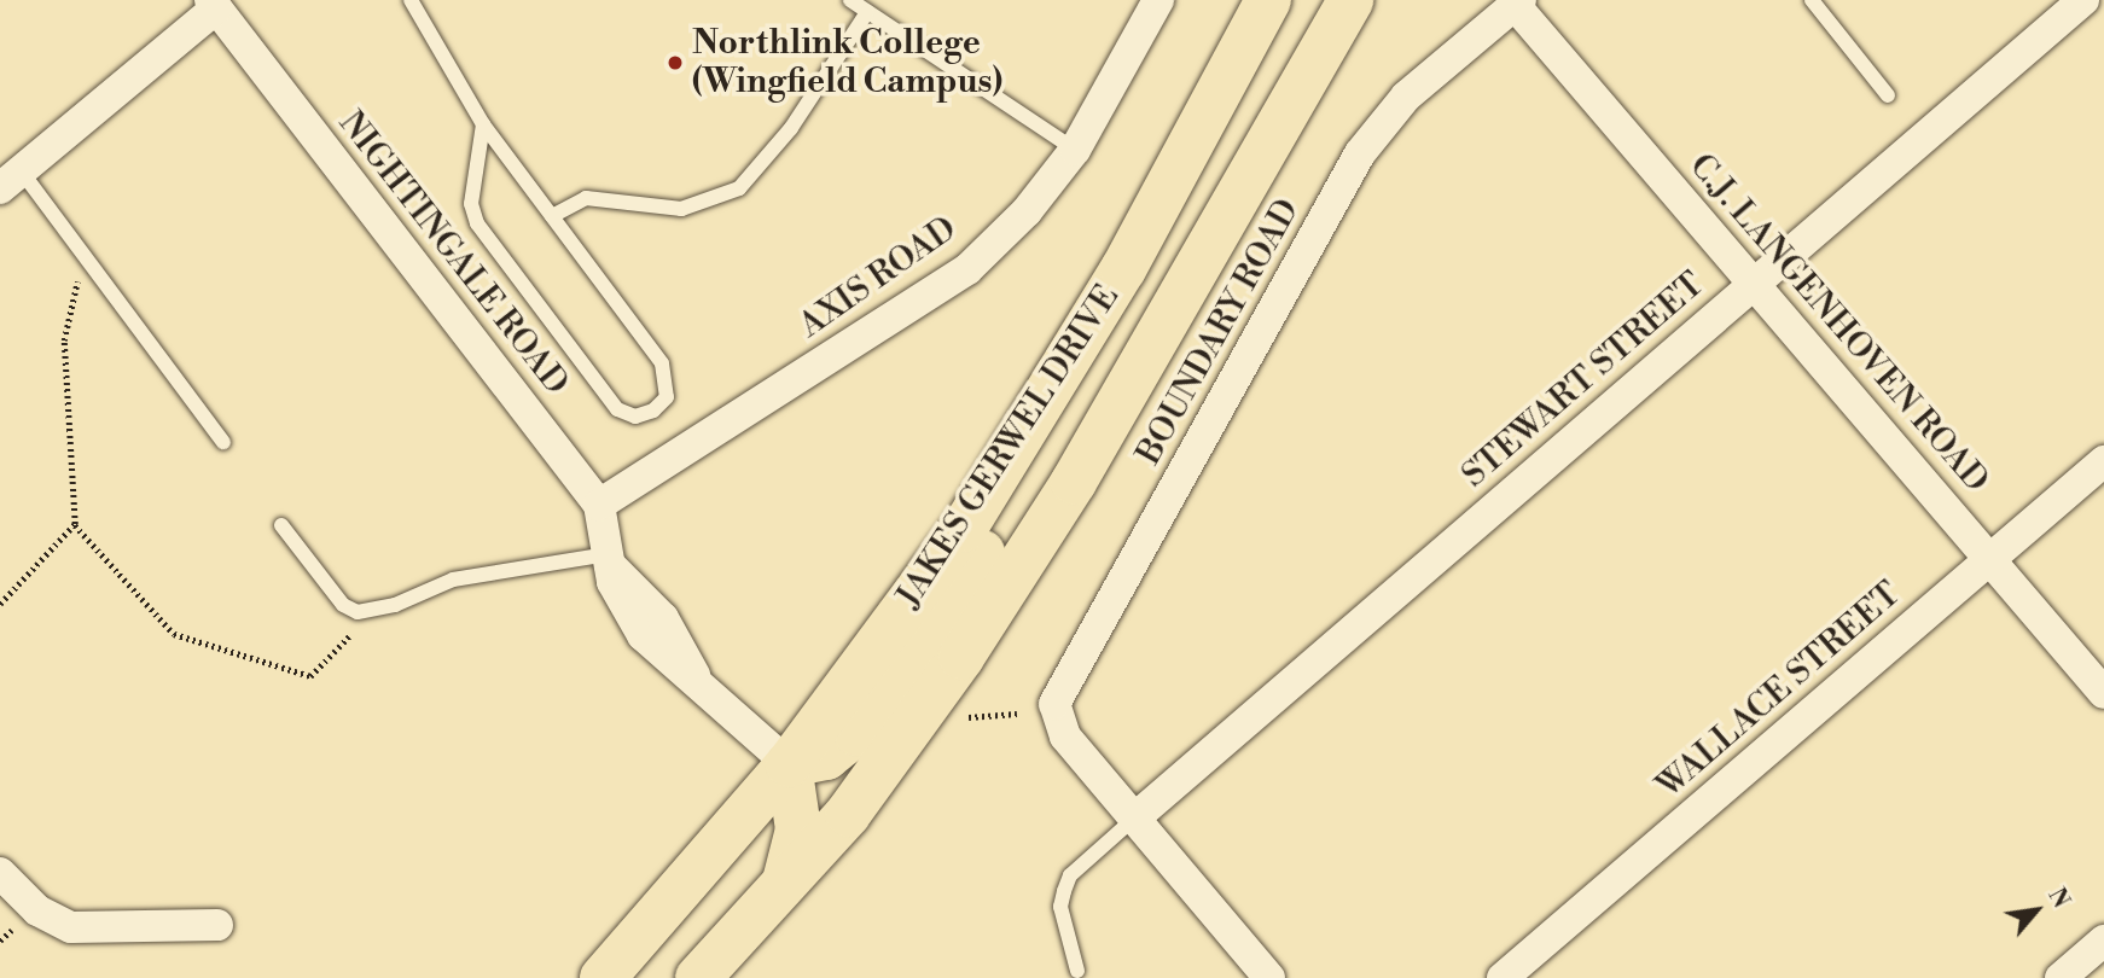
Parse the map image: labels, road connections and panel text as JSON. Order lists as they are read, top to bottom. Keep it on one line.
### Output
{"streets":{"highway":["JAKES GERWEL DRIVE"],"street":["NIGHTINGALE ROAD","AXIS ROAD","C.J. LANGENHOVEN ROAD","BOUNDARY ROAD","STEWART STREET","WALLACE STREET"]},"crossings":[["NIGHTINGALE ROAD","AXIS ROAD"],["NIGHTINGALE ROAD","JAKES GERWEL DRIVE"],["C.J. LANGENHOVEN ROAD","BOUNDARY ROAD"],["C.J. LANGENHOVEN ROAD","STEWART STREET"],["C.J. LANGENHOVEN ROAD","WALLACE STREET"],["BOUNDARY ROAD","STEWART STREET"]],"places":["Northlink College (Wingfield Campus)"],"north":"top right"}
